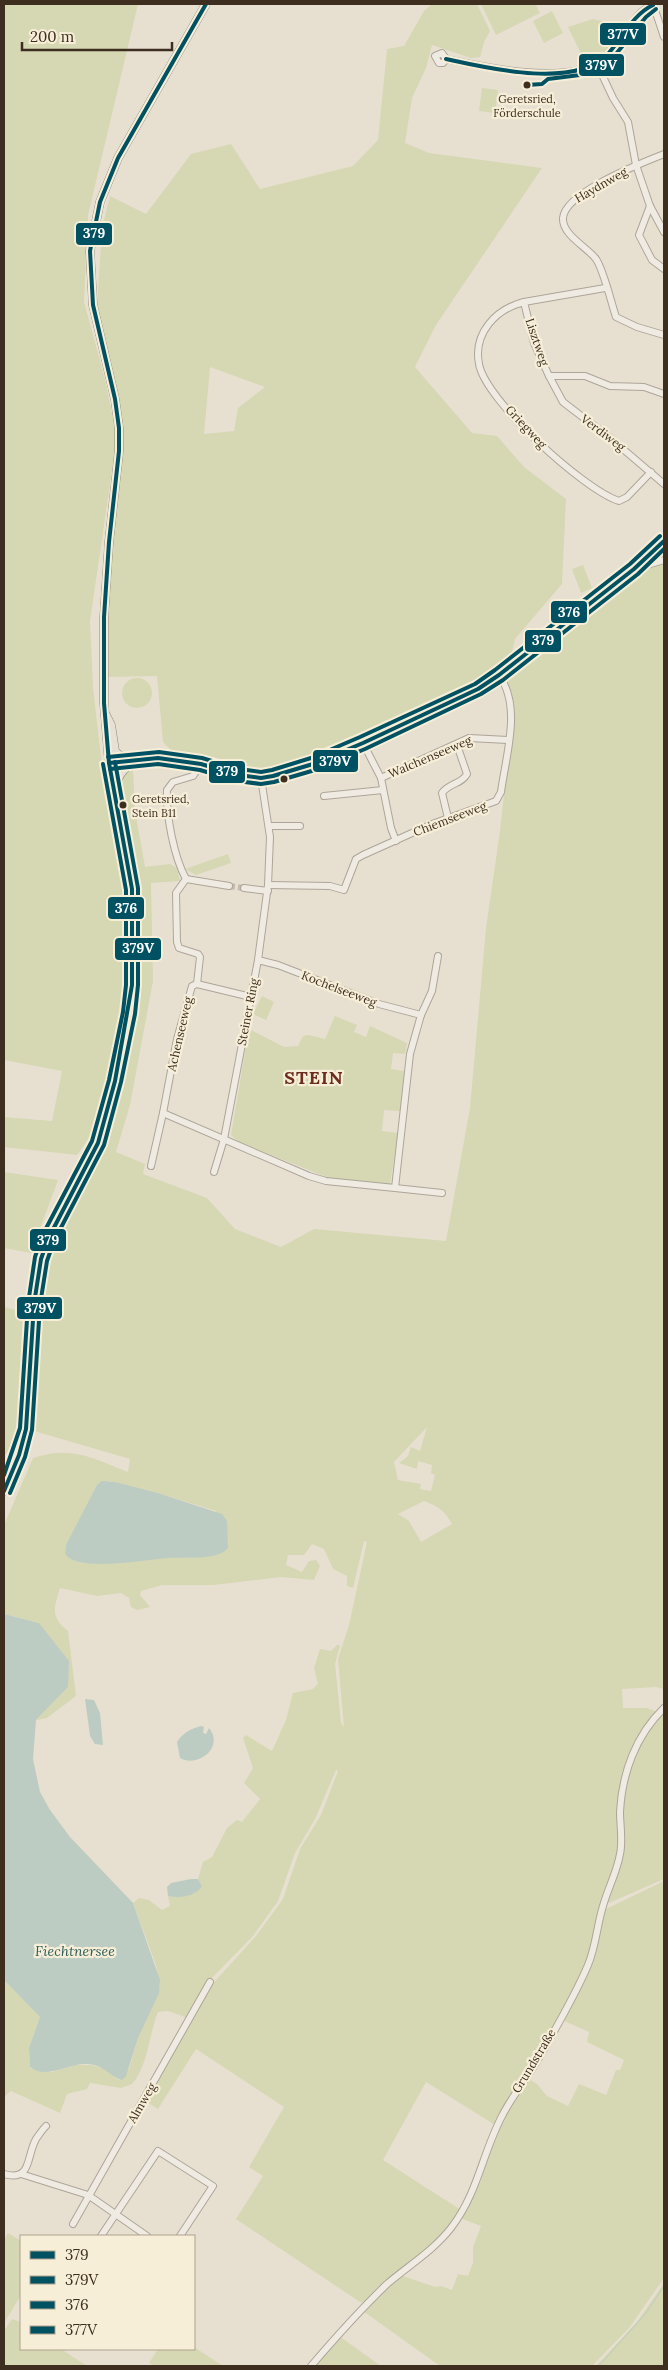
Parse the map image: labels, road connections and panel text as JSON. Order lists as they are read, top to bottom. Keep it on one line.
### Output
{"streets":{"street":["Haydnweg","Lisztweg","Griegweg","Verdiweg","Walchenseeweg","Chiemseeweg","Kochelseeweg","Steiner Ring","Achenseeweg","Grundstraße","Almweg"]},"crossings":[["Haydnweg","Lisztweg"],["Lisztweg","Griegweg"],["Lisztweg","Verdiweg"],["Griegweg","Verdiweg"],["Walchenseeweg","Chiemseeweg"],["Chiemseeweg","Steiner Ring"],["Kochelseeweg","Steiner Ring"],["Steiner Ring","Achenseeweg"]],"districts":["STEIN"],"water":["Fiechtnersee"],"places":["Geretsried, Förderschule","Geretsried, Stein B11"],"lines":["transit line 379","transit line 377V","transit line 379V","transit line 376"],"legend":["379","379V","376","377V"],"scale_bar":"200 m"}
